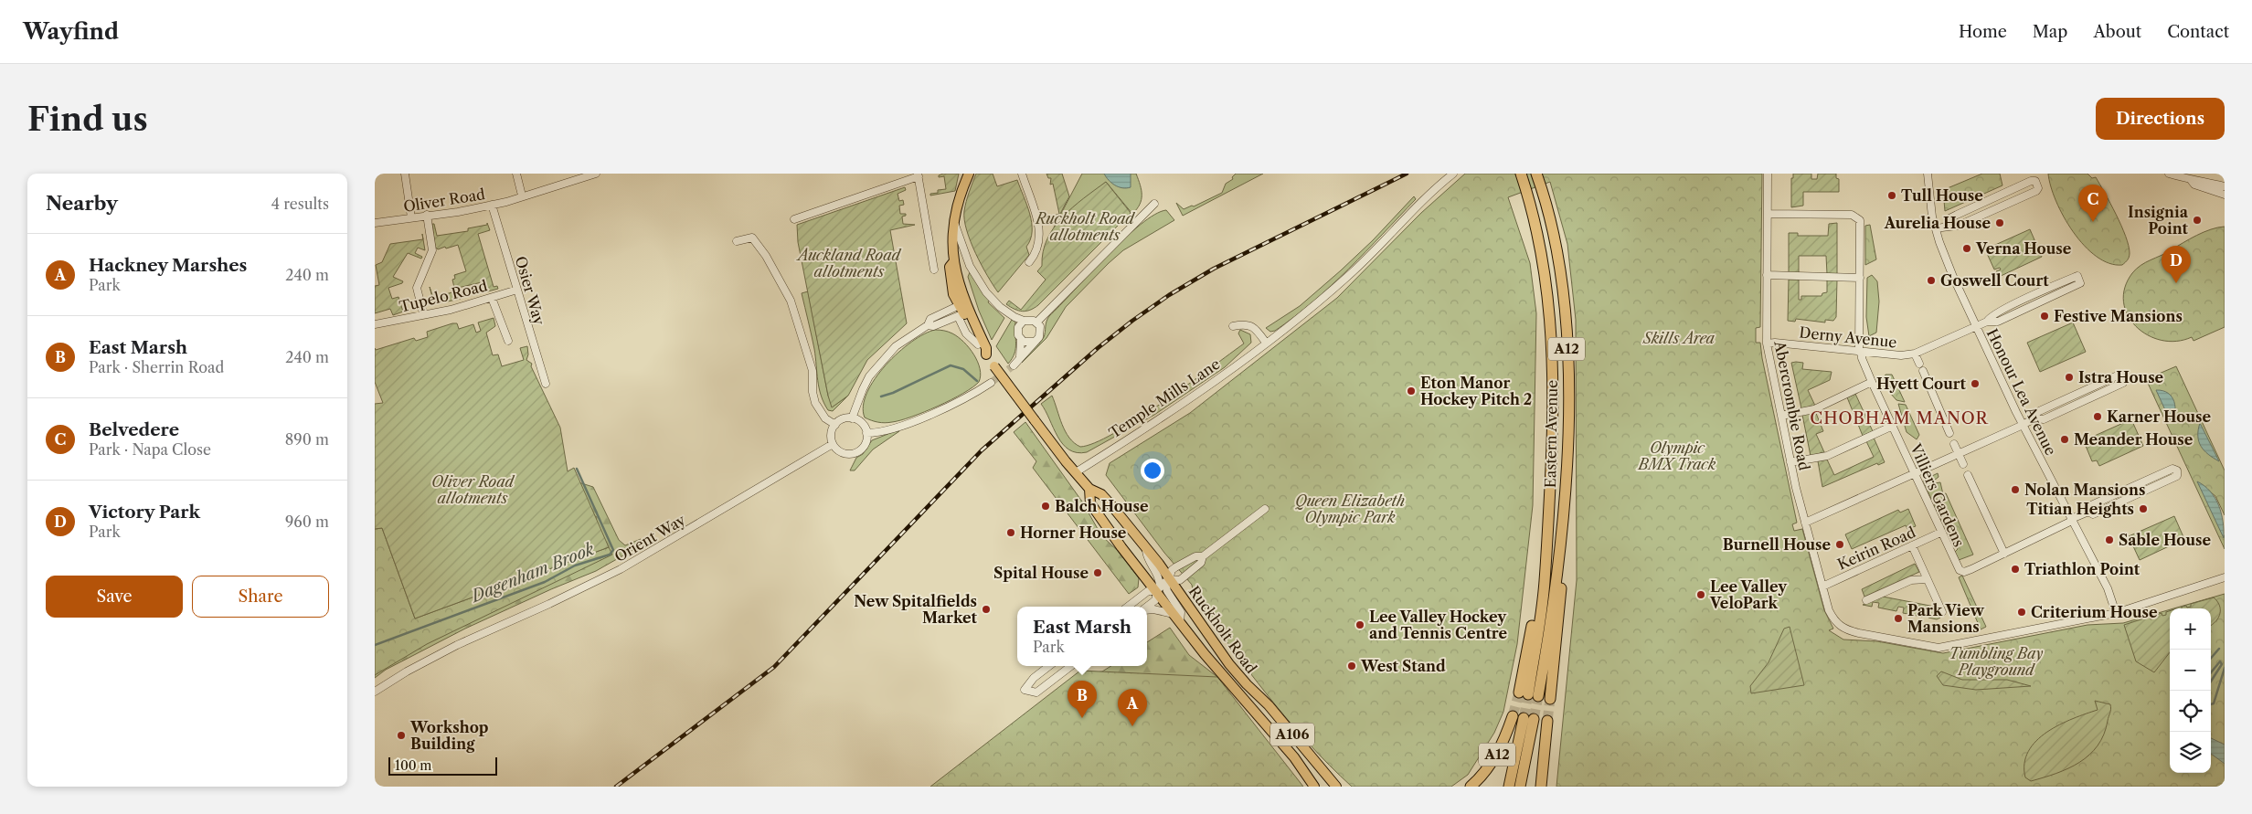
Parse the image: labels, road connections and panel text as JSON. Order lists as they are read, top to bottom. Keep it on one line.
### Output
{"streets":{"highway":["A12","Eastern Avenue"],"main road":["Ruckholt Road","A106"],"street":["Oliver Road","Osier Way","Tupelo Road","Derny Avenue","Honour Lea Avenue","Temple Mills Lane","Abercrombie Road","Villiers Gardens","Orient Way","Keirin Road"]},"crossings":[["Oliver Road","Osier Way"],["Osier Way","Tupelo Road"],["Derny Avenue","Honour Lea Avenue"],["Derny Avenue","Abercrombie Road"],["Derny Avenue","Villiers Gardens"],["A12","Eastern Avenue"],["Honour Lea Avenue","Abercrombie Road"],["Temple Mills Lane","Ruckholt Road"],["Abercrombie Road","Villiers Gardens"],["Abercrombie Road","Keirin Road"],["Villiers Gardens","Keirin Road"]],"districts":["CHOBHAM MANOR"],"water":["Dagenham Brook"],"parks":["Ruckholt Road allotments","Auckland Road allotments","Skills Area","Olympic BMX Track","Oliver Road allotments","Queen Elizabeth Olympic Park","Tumbling Bay Playground"],"places":["Tull House","Insignia Point","Aurelia House","Verna House","Goswell Court","Festive Mansions","Istra House","Hyett Court","Eton Manor Hockey Pitch 2","Karner House","Meander House","Nolan Mansions","Balch House","Titian Heights","Horner House","Sable House","Burnell House","Triathlon Point","Spital House","Lee Valley VeloPark","New Spitalfields Market","Criterium House","Park View Mansions","Lee Valley Hockey and Tennis Centre","West Stand","Workshop Building"],"scale_bar":"100 m","page":{"header":"Wayfind","nav":["Home","Map","About","Contact"],"buttons":["Directions",["Save","Share"]],"title":"Find us","heading":["Nearby","4 results"],"pins":["C","D","B","A"],"list":[{"mark":"A","name":"Hackney Marshes","note":"Park","value":"240 m"},{"mark":"B","name":"East Marsh","note":"Park · Sherrin Road","value":"240 m"},{"mark":"C","name":"Belvedere","note":"Park · Napa Close","value":"890 m"},{"mark":"D","name":"Victory Park","note":"Park","value":"960 m"}],"popup":["East Marsh","Park"],"map_buttons":["+","−"],"scale":"100 m"}}
